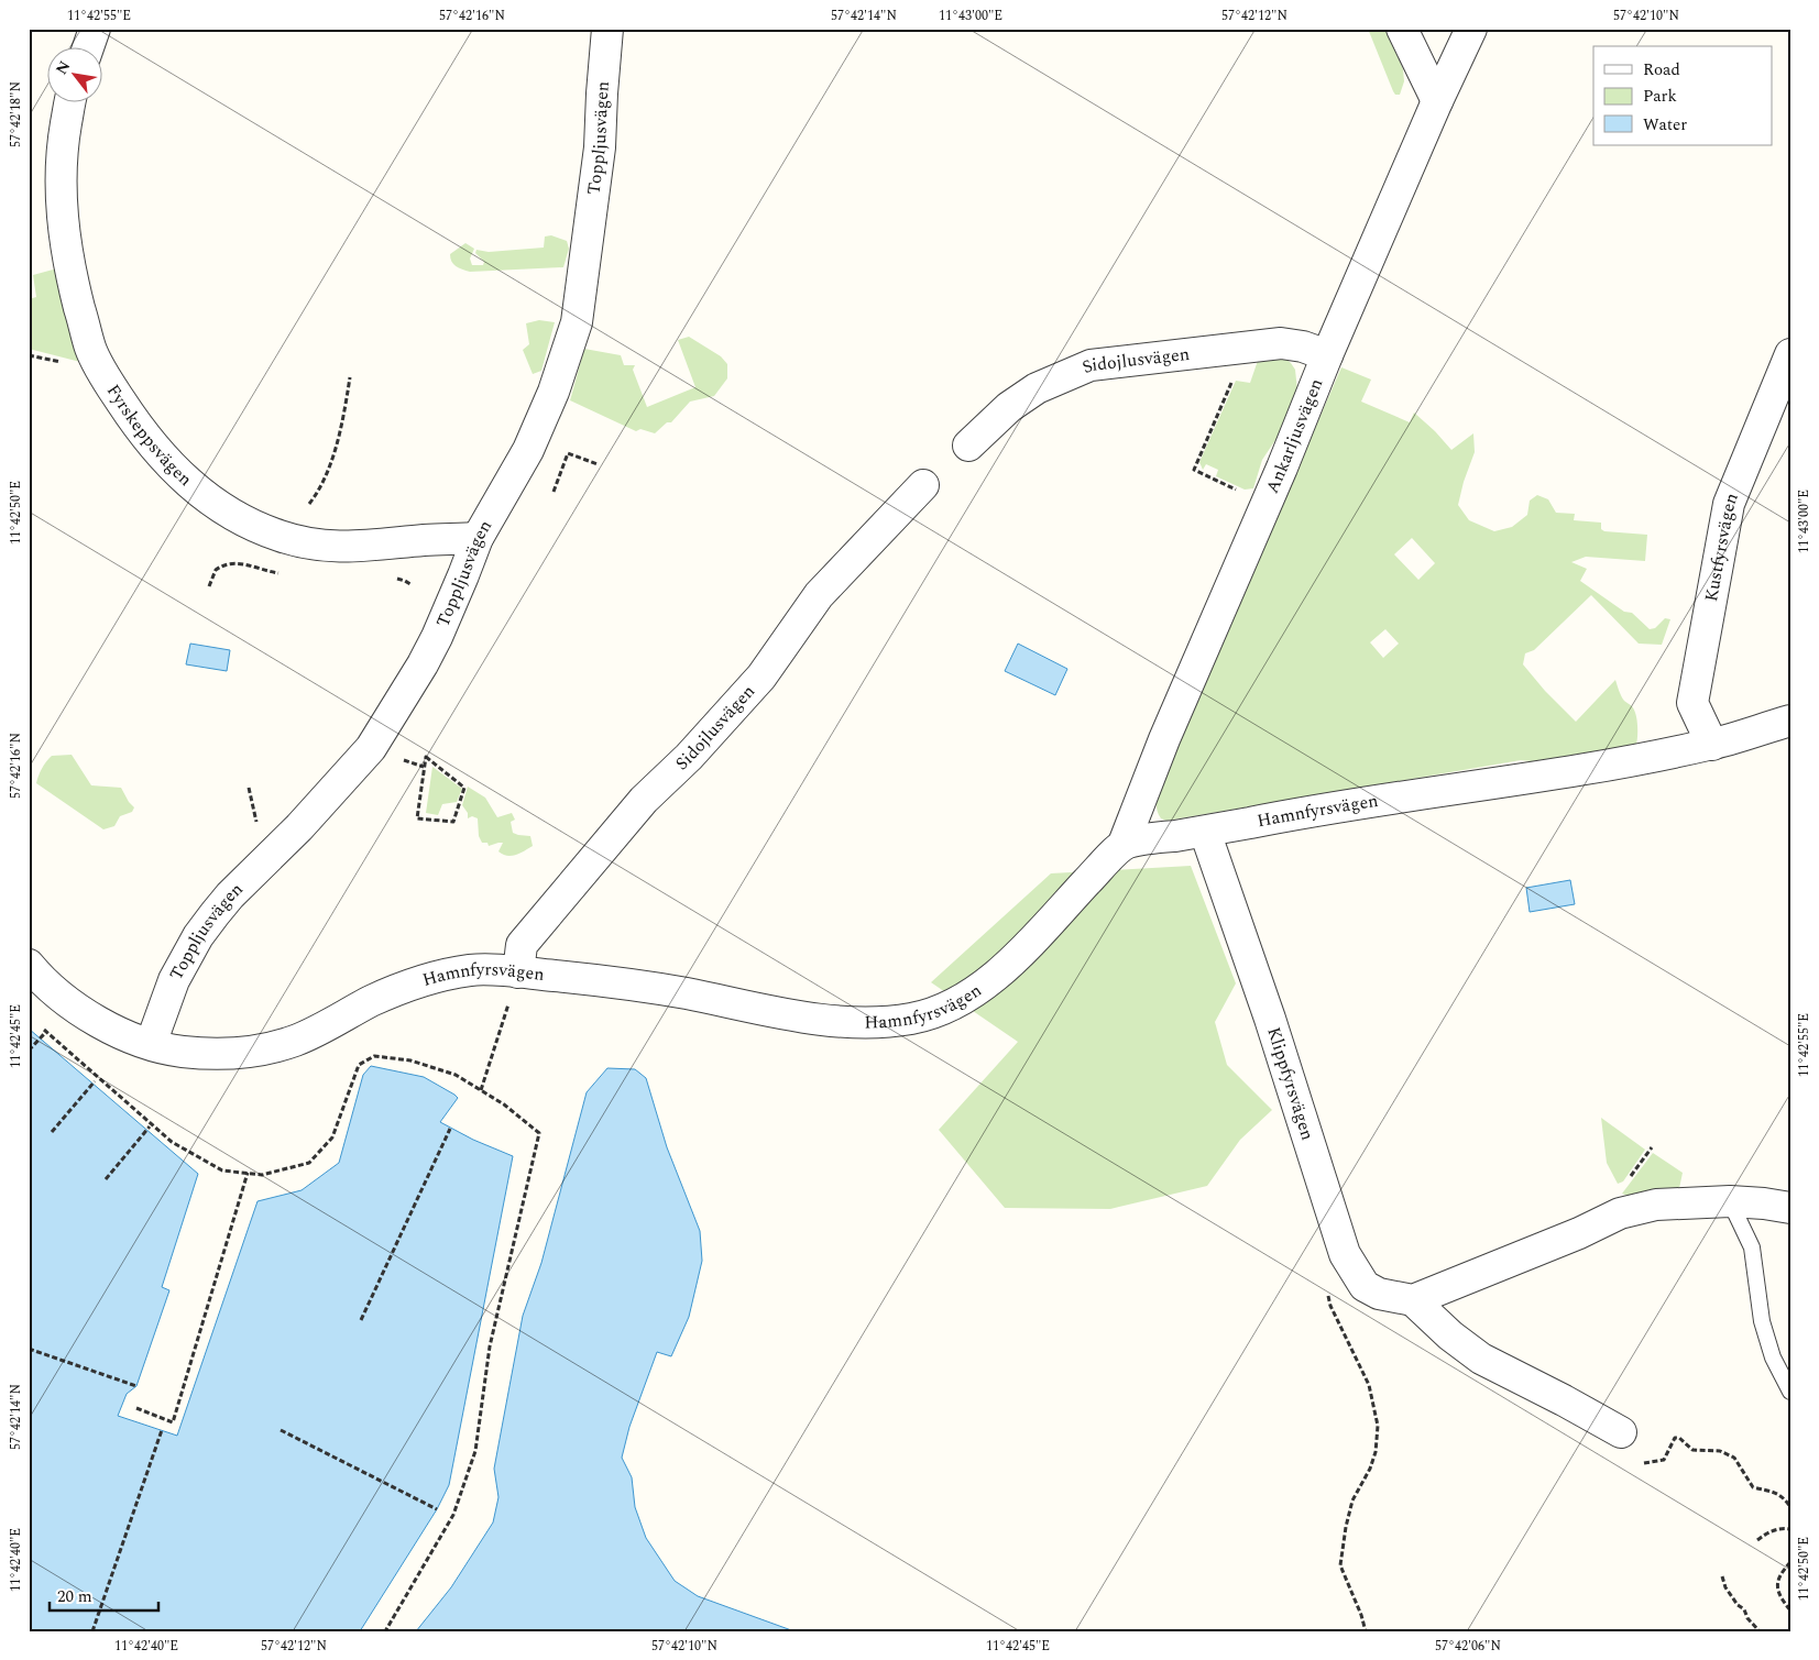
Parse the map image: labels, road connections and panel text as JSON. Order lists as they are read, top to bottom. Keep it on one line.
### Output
{"streets":{"street":["Toppljusvägen","Sidojlusvägen","Fyrskeppsvägen","Ankarljusvägen","Kustfyrsvägen","Hamnfyrsvägen","Klippfyrsvägen"]},"crossings":[["Toppljusvägen","Fyrskeppsvägen"],["Toppljusvägen","Hamnfyrsvägen"],["Sidojlusvägen","Ankarljusvägen"],["Sidojlusvägen","Hamnfyrsvägen"],["Ankarljusvägen","Hamnfyrsvägen"],["Kustfyrsvägen","Hamnfyrsvägen"],["Hamnfyrsvägen","Klippfyrsvägen"]],"legend":["Road","Park","Water"],"scale_bar":"20 m","north":"top left","coordinates":["11°42'55\"E","57°42'16\"N","57°42'14\"N","11°43'00\"E","57°42'12\"N","57°42'10\"N","57°42'18\"N","11°42'50\"E","11°42'45\"E","11°42'40\"E","57°42'06\"N"]}
